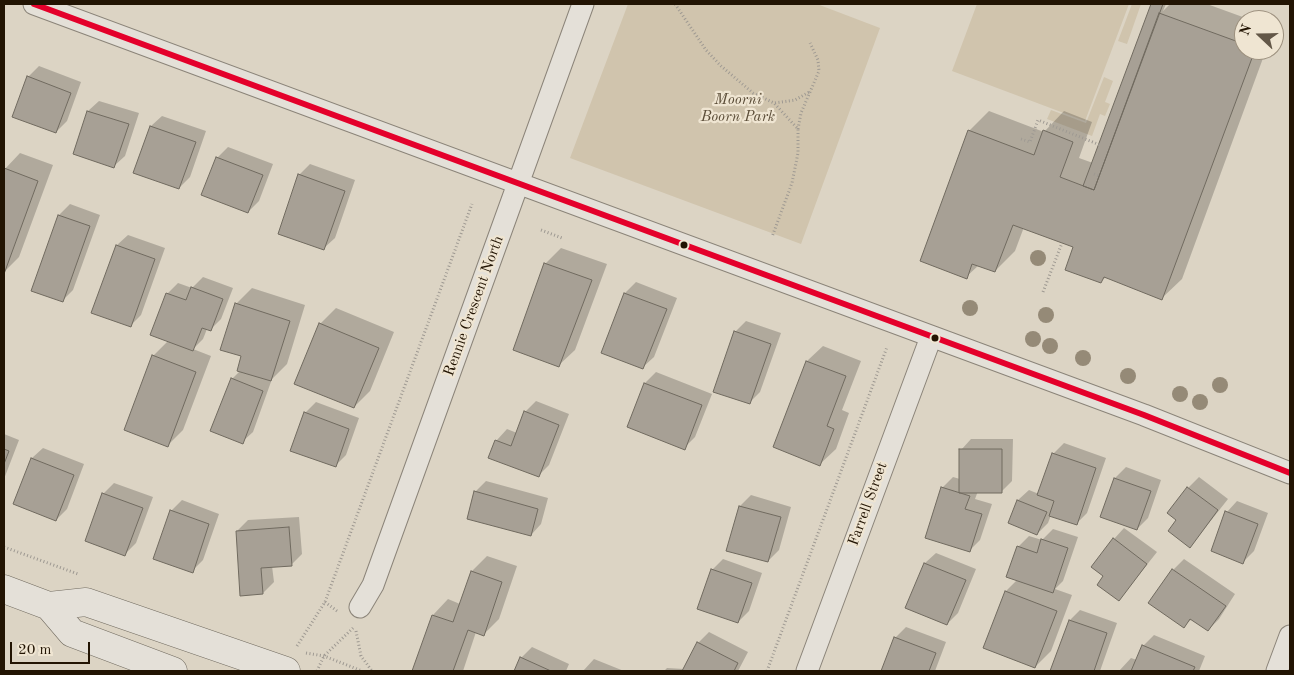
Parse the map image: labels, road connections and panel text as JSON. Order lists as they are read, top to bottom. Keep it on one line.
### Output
{"streets":{"street":["Rennie Crescent North","Farrell Street"]},"parks":["Moorni Boorn Park"],"scale_bar":"20 m","north":"left"}
